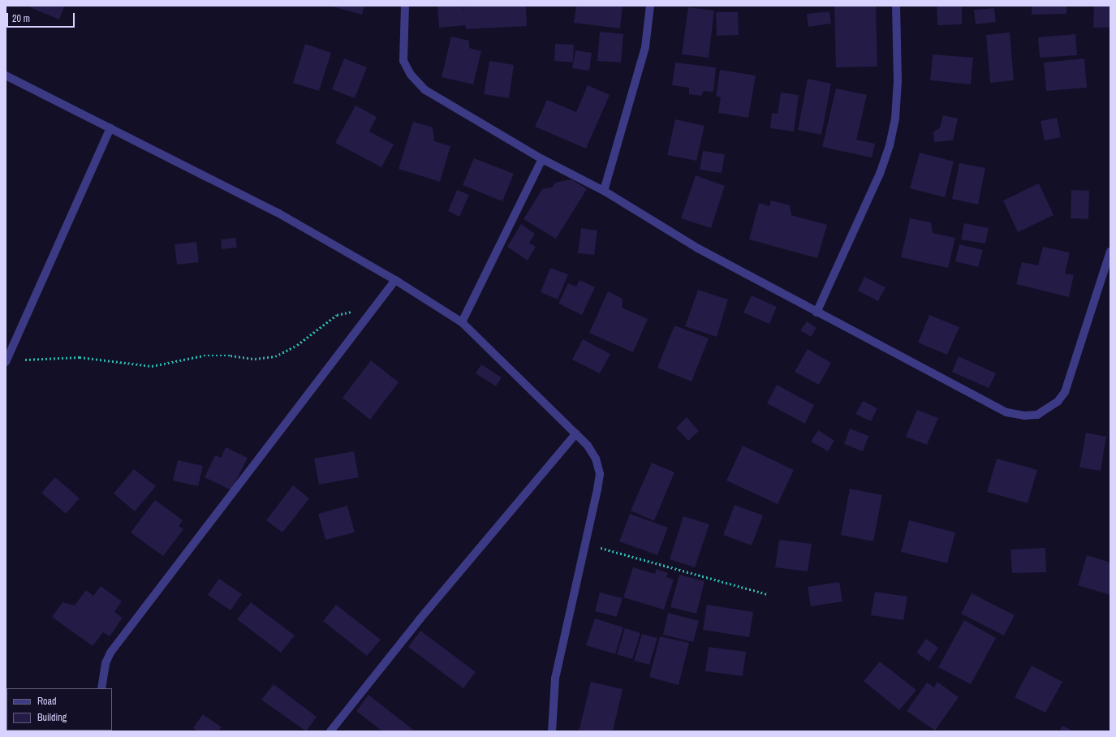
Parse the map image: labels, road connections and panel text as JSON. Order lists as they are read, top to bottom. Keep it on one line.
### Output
{"legend":["Road","Building"],"scale_bar":"20 m"}
